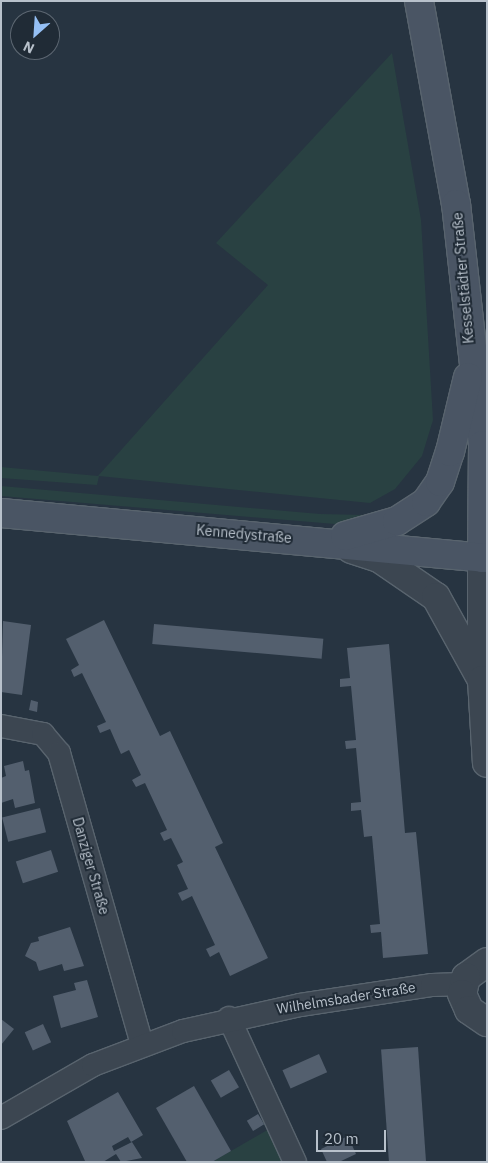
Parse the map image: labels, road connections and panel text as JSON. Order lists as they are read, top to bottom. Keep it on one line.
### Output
{"streets":{"main road":["Kesselstädter Straße","Kennedystraße"],"street":["Danziger Straße","Wilhelmsbader Straße"]},"crossings":[["Kesselstädter Straße","Kennedystraße"],["Danziger Straße","Wilhelmsbader Straße"]],"scale_bar":"20 m","north":"bottom left"}
